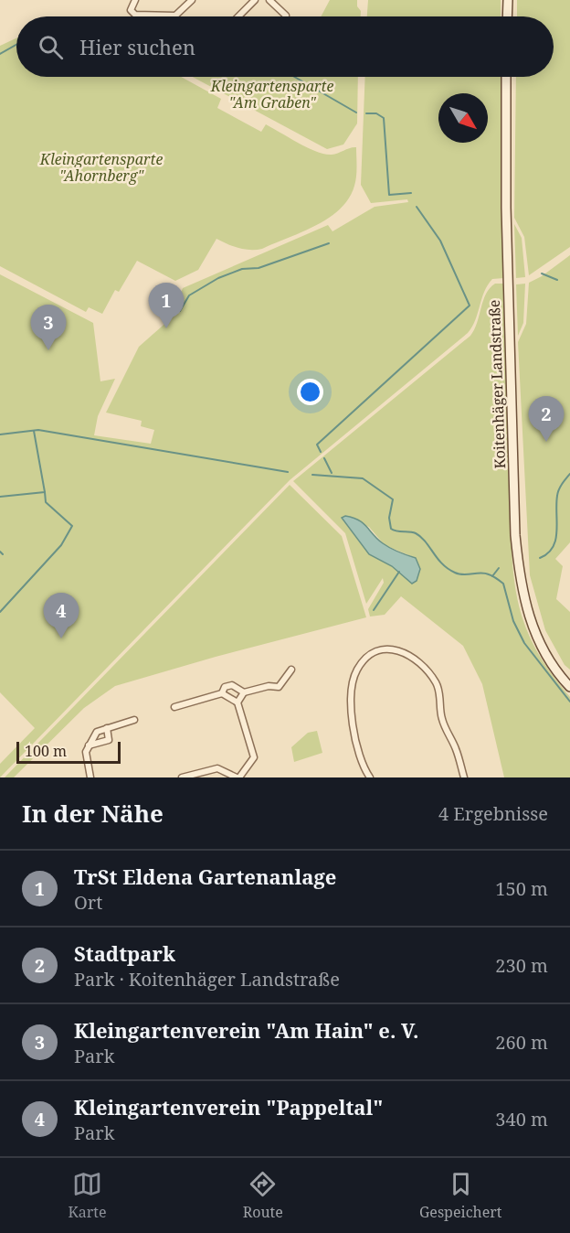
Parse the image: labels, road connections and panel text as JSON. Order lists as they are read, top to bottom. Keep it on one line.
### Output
{"streets":{"main road":["Koitenhäger Landstraße"]},"parks":["Kleingartensparte \"Am Graben\"","Kleingartensparte \"Ahornberg\""],"scale_bar":"100 m","north":"bottom right","page":{"search":"Hier suchen","pins":["1","3","2","4"],"scale":"100 m","heading":["In der Nähe","4 Ergebnisse"],"list":[{"mark":"1","name":"TrSt Eldena Gartenanlage","note":"Ort","value":"150 m"},{"mark":"2","name":"Stadtpark","note":"Park · Koitenhäger Landstraße","value":"230 m"},{"mark":"3","name":"Kleingartenverein \"Am Hain\" e. V.","note":"Park","value":"260 m"},{"mark":"4","name":"Kleingartenverein \"Pappeltal\"","note":"Park","value":"340 m"}],"nav":["Karte","Route","Gespeichert"]}}
